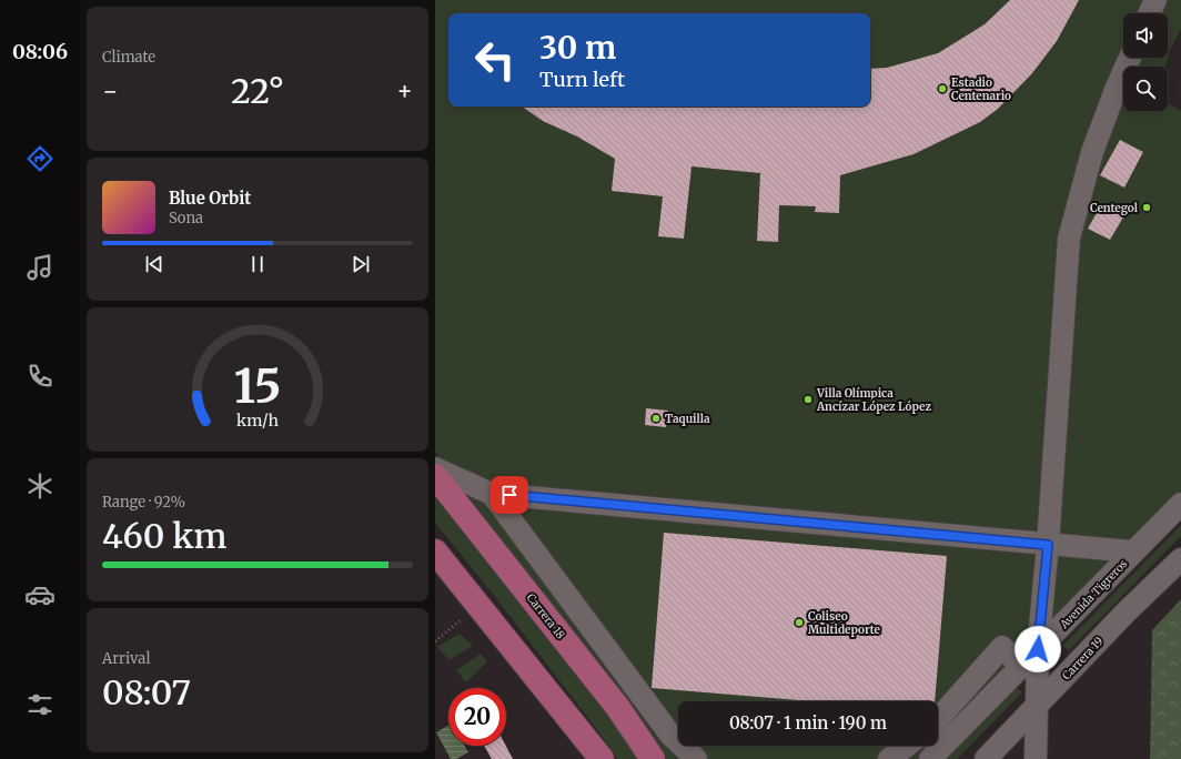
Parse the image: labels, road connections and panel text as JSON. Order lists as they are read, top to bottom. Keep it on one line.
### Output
{"streets":{"main road":["Carrera 18"],"street":["Avenida Tigreros","Carrera 19"]},"places":["Estadio Centenario","Centegol","Villa Olímpica Ancízar López López","Taquilla","Coliseo Multideporte"],"page":{"tabs":"08:06","tile":["Climate",["Range · 92%","460 km"],["Arrival","08:07"]],"turn":["30 m","Turn left"],"heat":["−","22°","+"],"song":["Blue Orbit","Sona"],"limit":"20","trip":"08:07 · 1 min · 190 m","gauge":["15","km/h"]}}
